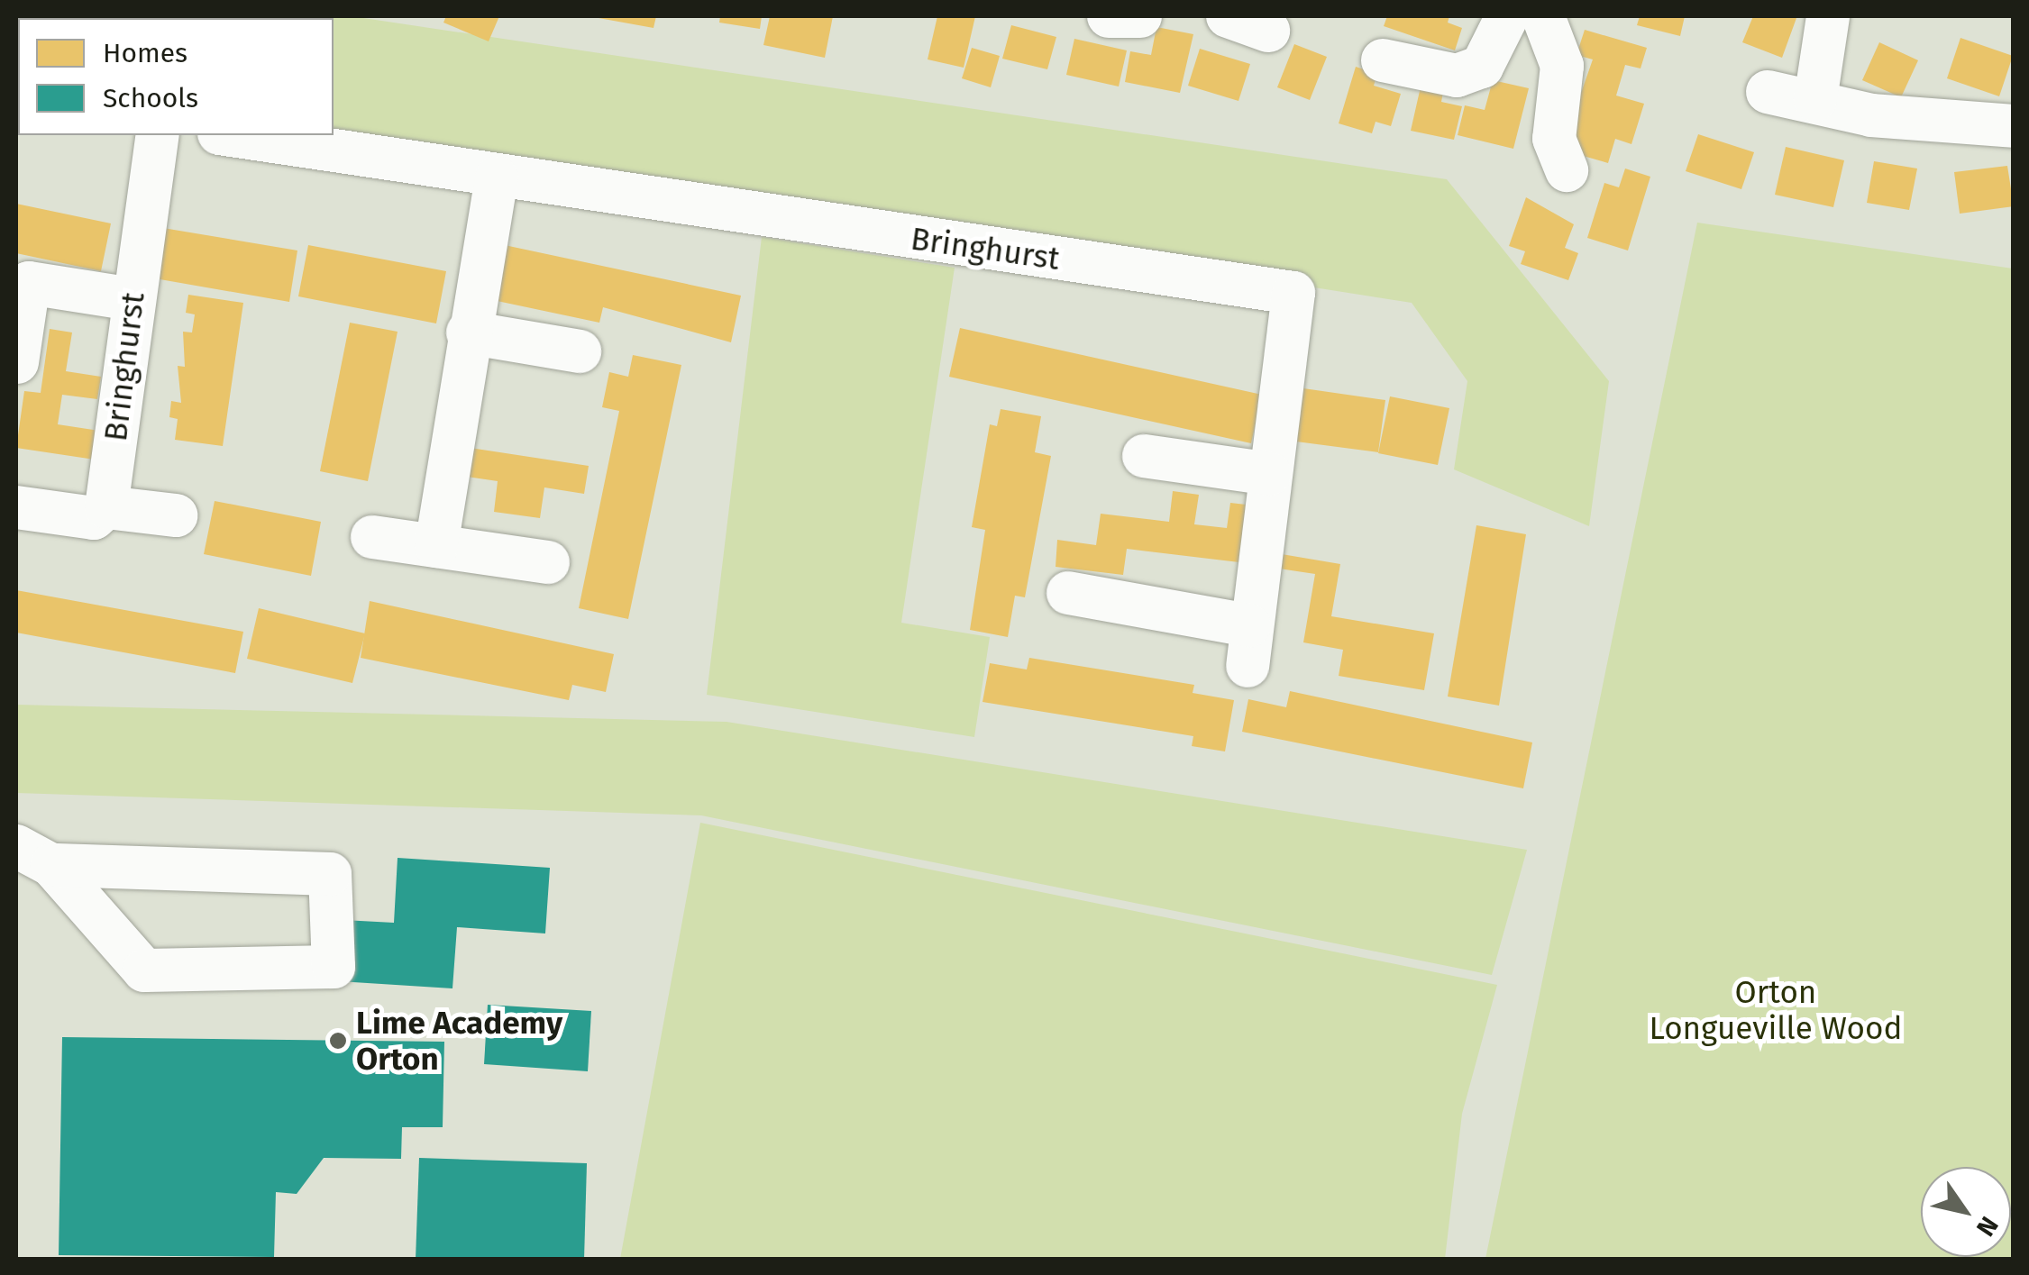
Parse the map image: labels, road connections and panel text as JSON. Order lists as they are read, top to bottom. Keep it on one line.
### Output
{"streets":{"street":["Bringhurst"]},"parks":["Orton Longueville Wood"],"places":["Lime Academy Orton"],"legend":["Homes","Schools"],"north":"bottom right"}
